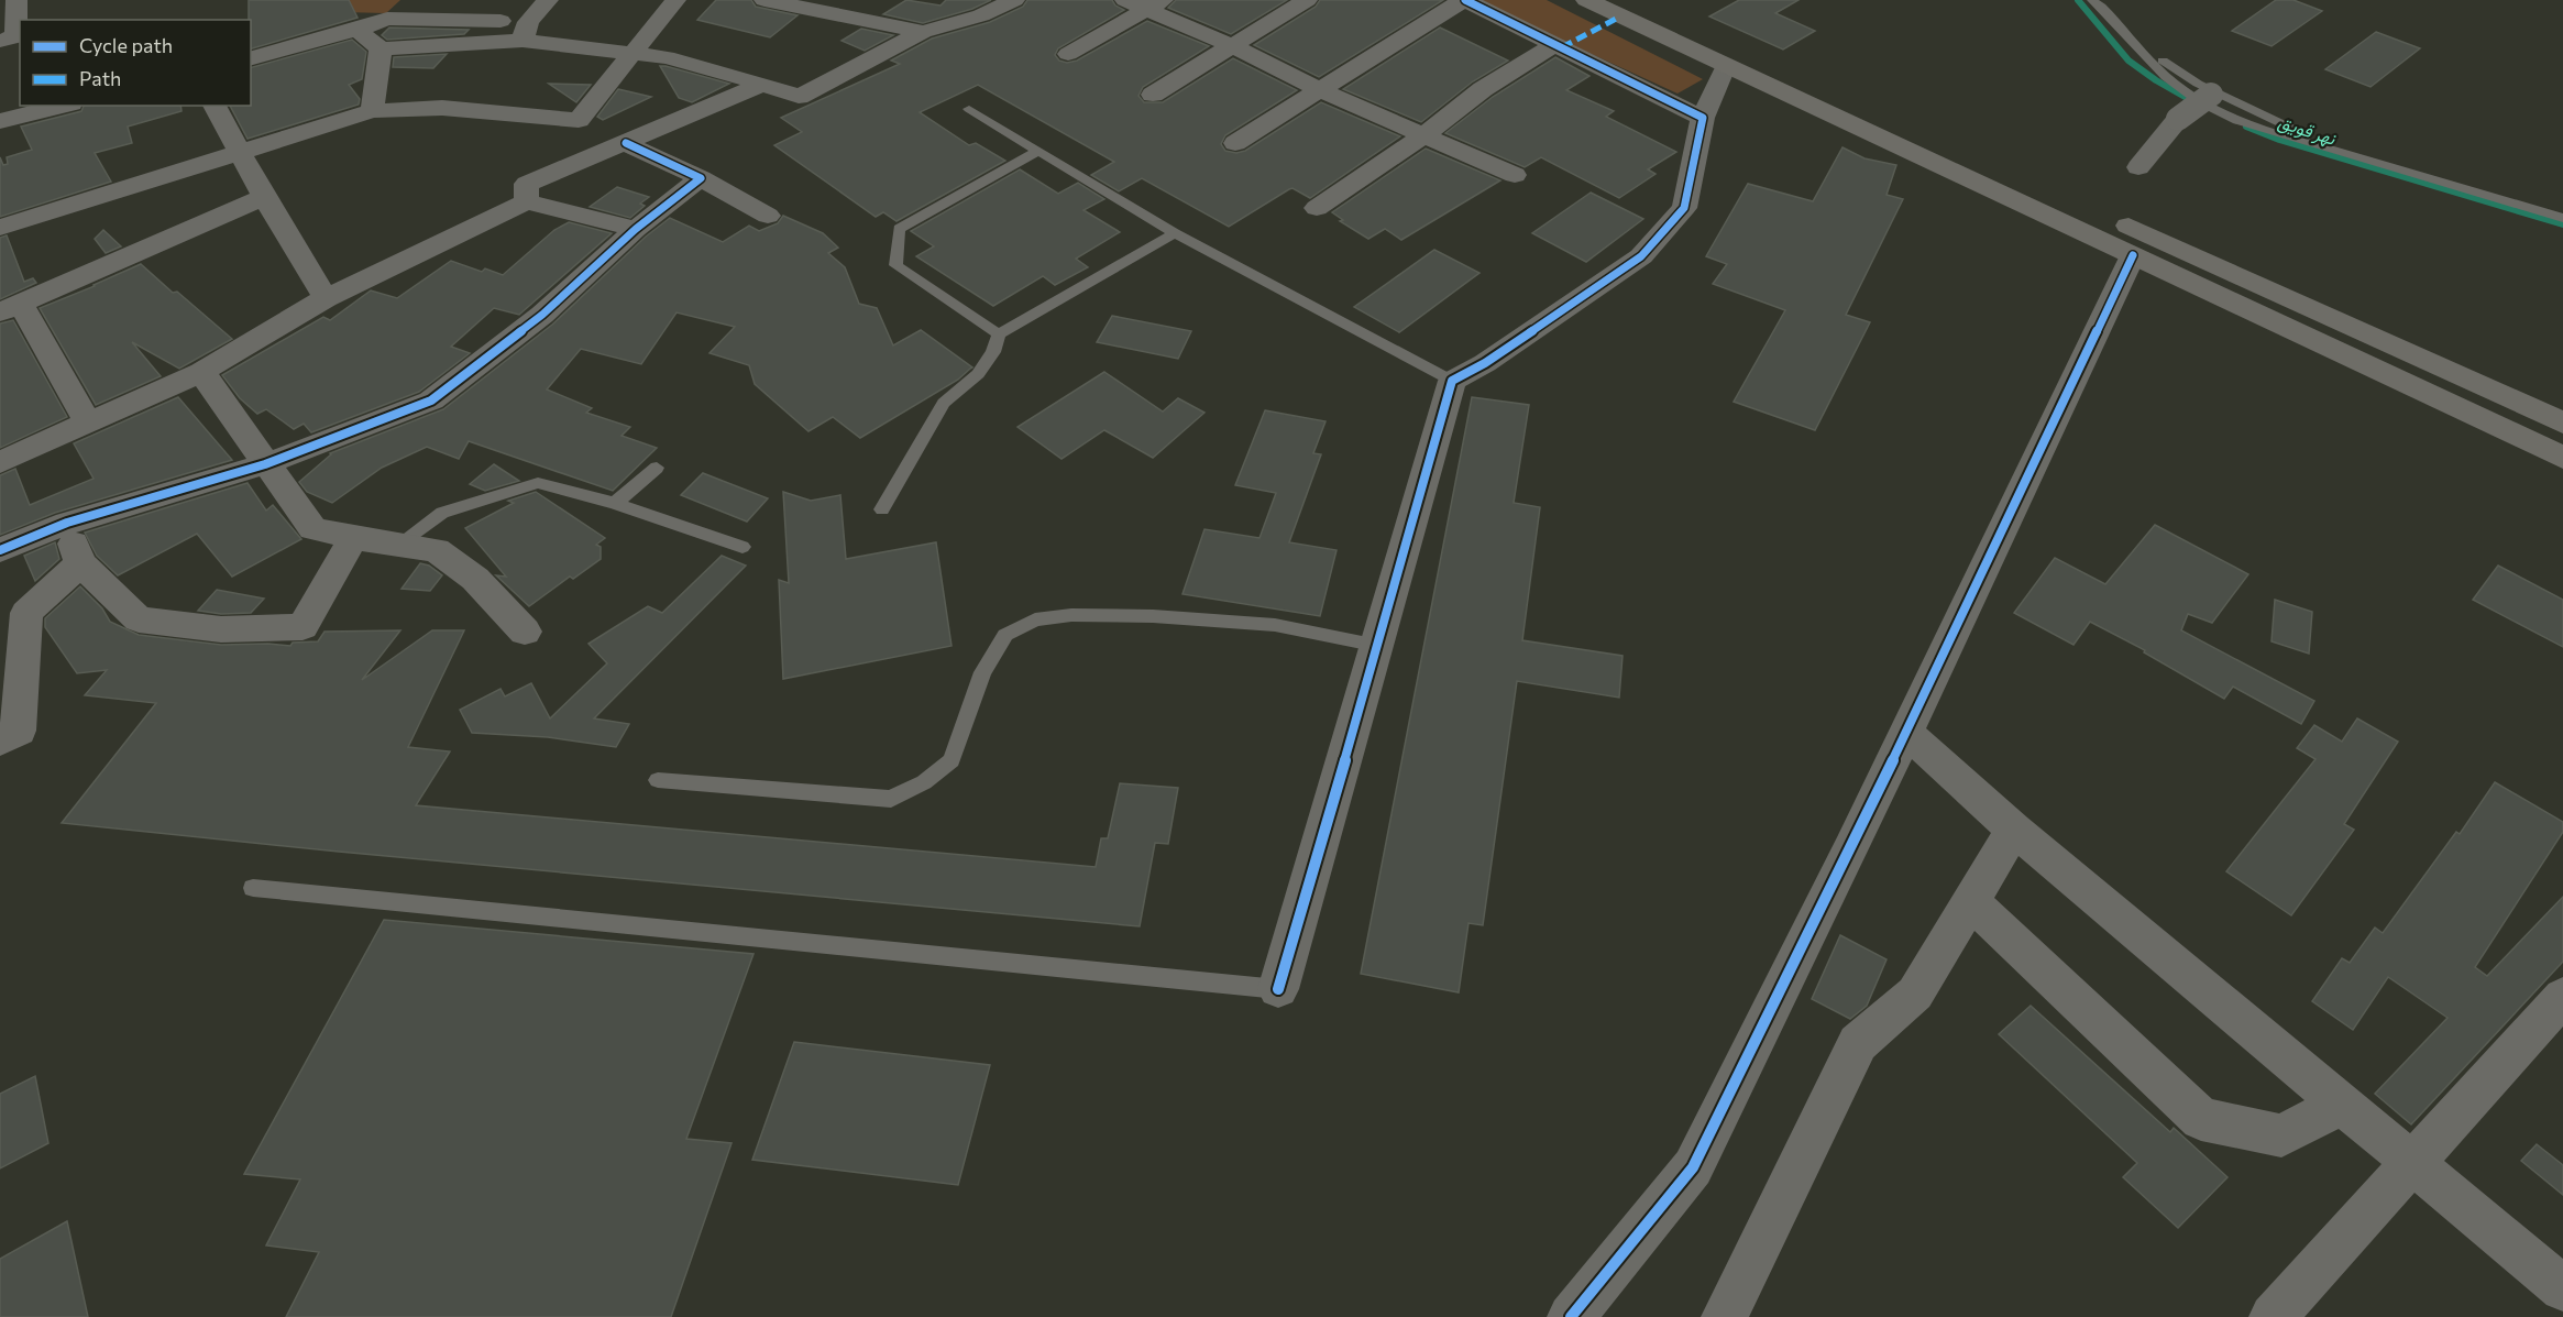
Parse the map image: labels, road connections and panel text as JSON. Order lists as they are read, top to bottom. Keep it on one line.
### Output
{"water":["نهر قويق"],"legend":["Cycle path","Path"]}
